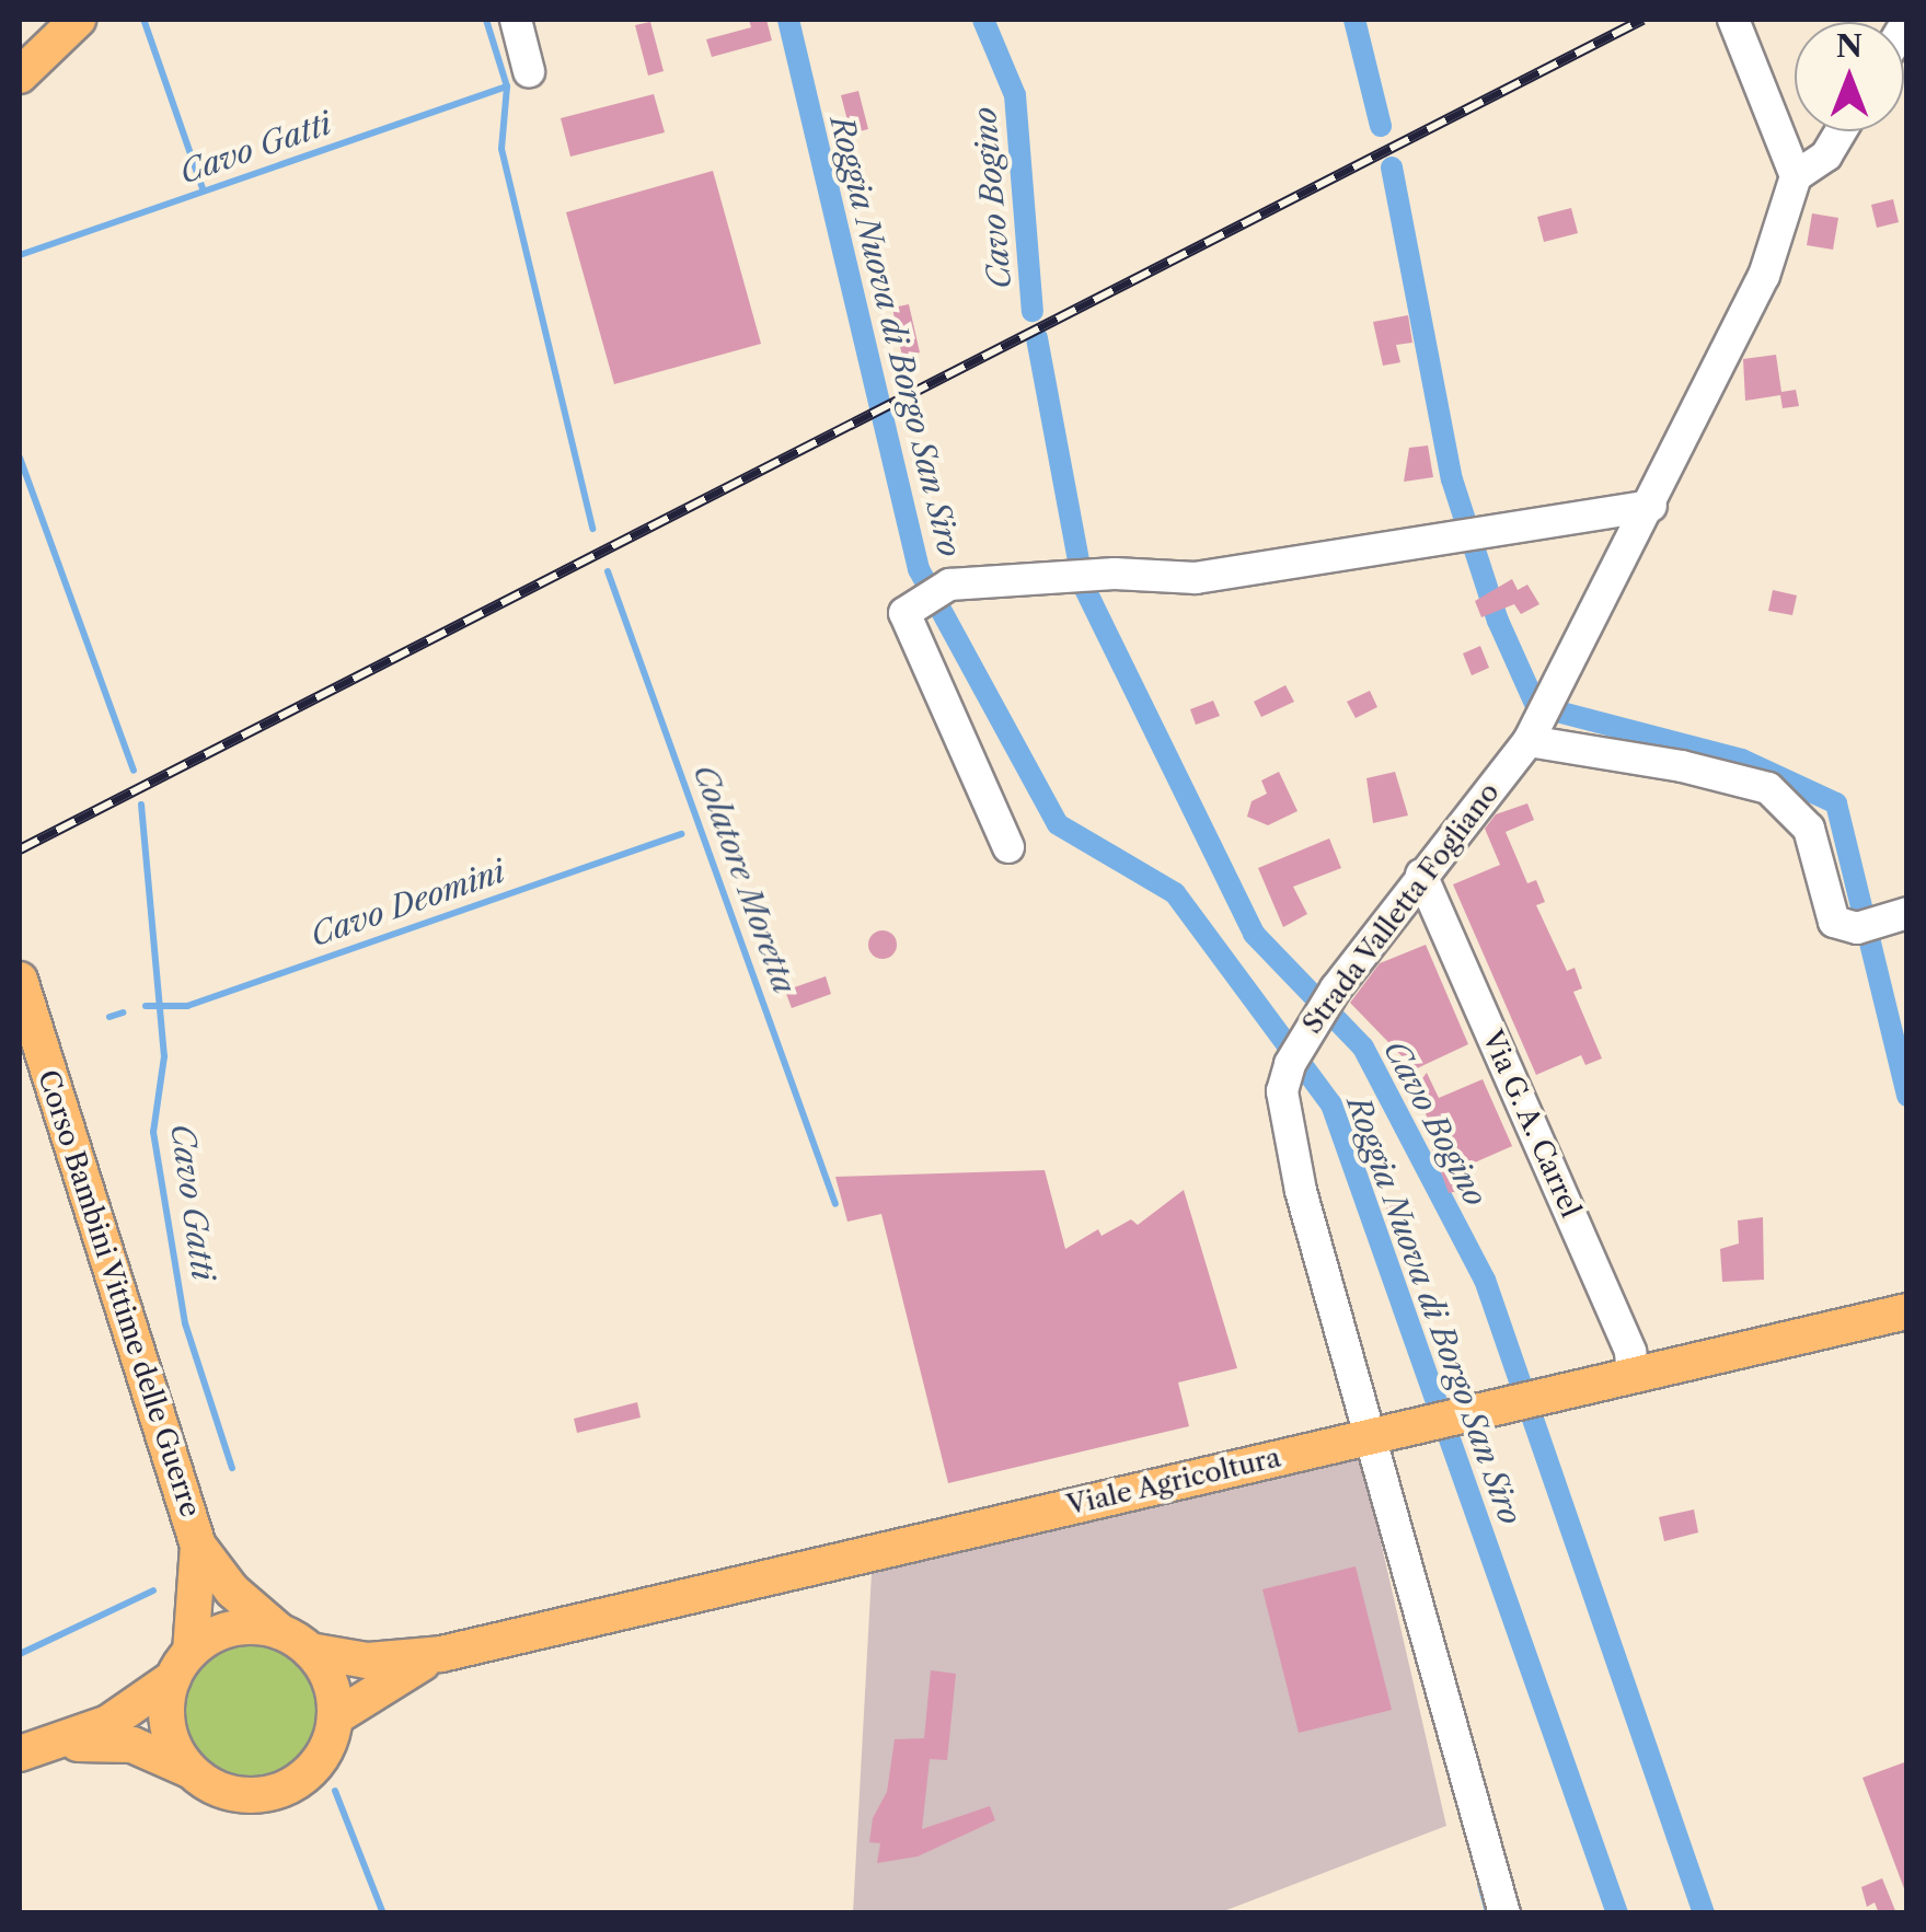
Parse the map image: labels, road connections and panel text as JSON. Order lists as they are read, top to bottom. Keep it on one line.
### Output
{"streets":{"main road":["Corso Bambini Vittime delle Guerre","Viale Agricoltura"],"street":["Strada Valletta Fogliano","Via G. A. Carrel"]},"crossings":[["Strada Valletta Fogliano","Via G. A. Carrel"],["Strada Valletta Fogliano","Viale Agricoltura"],["Via G. A. Carrel","Viale Agricoltura"],["Corso Bambini Vittime delle Guerre","Viale Agricoltura"]],"water":["Cavo Gatti","Cavo Bogino","Roggia Nuova di Borgo San Siro","Colatore Moretta","Cavo Deomini"],"north":"top"}
